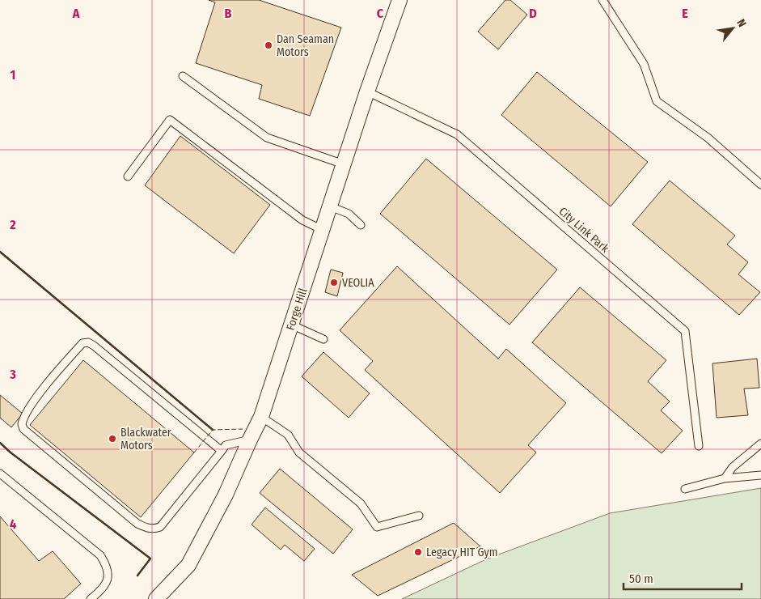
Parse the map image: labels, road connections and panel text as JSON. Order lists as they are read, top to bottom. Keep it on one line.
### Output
{"streets":{"street":["Forge Hill"],"lane":["City Link Park"]},"crossings":[["City Link Park","Forge Hill"]],"places":["Dan Seaman Motors","VEOLIA","Blackwater Motors","Legacy HIT Gym"],"scale_bar":"50 m","north":"top right","grid":{"columns":["A","B","C","D","E"],"rows":["1","2","3","4"]}}
